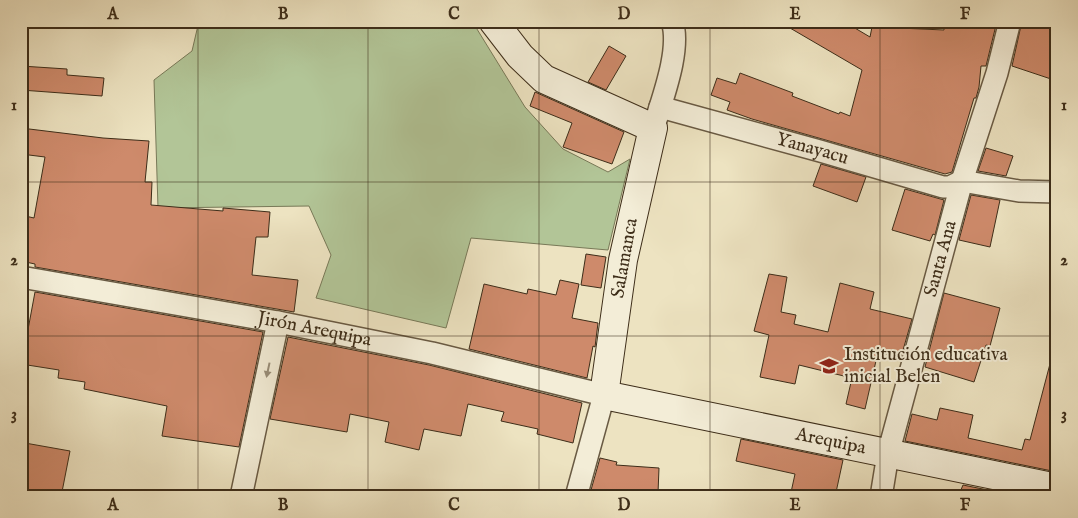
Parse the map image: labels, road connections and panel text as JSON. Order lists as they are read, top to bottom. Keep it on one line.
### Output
{"streets":{"main road":["Salamanca","Arequipa"],"street":["Yanayacu","Santa Ana","Jirón Arequipa"]},"crossings":[["Yanayacu","Salamanca"],["Yanayacu","Santa Ana"],["Salamanca","Jirón Arequipa"],["Salamanca","Arequipa"],["Santa Ana","Arequipa"],["Jirón Arequipa","Arequipa"]],"places":{"school or university":["Institución educativa inicial Belen"]},"grid":{"columns":["A","B","C","D","E","F"],"rows":["1","2","3"]}}
